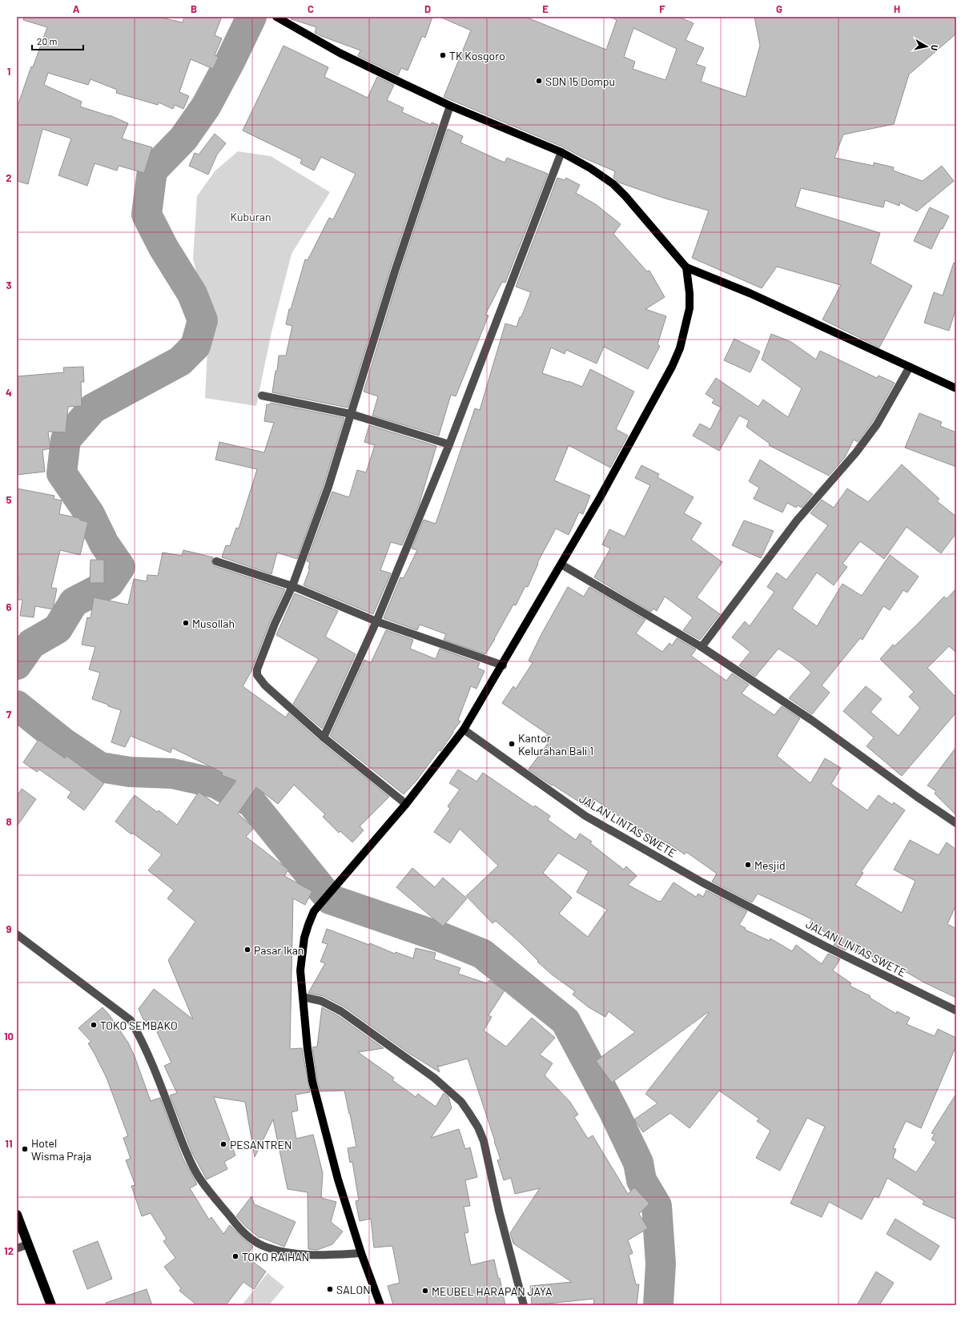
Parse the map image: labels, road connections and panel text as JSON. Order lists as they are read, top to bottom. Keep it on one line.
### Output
{"streets":{"street":["JALAN LINTAS SWETE"]},"parks":["Kuburan"],"places":["TK Kosgoro","SDN 15 Dompu","Musollah","Kantor Kelurahan Bali 1","Mesjid","Pasar Ikan","TOKO SEMBAKO","PESANTREN","Hotel Wisma Praja","TOKO RAIHAN","SALON","MEUBEL HARAPAN JAYA"],"scale_bar":"20 m","north":"right","grid":{"columns":["A","B","C","D","E","F","G","H"],"rows":["1","2","3","4","5","6","7","8","9","10","11","12"]}}
